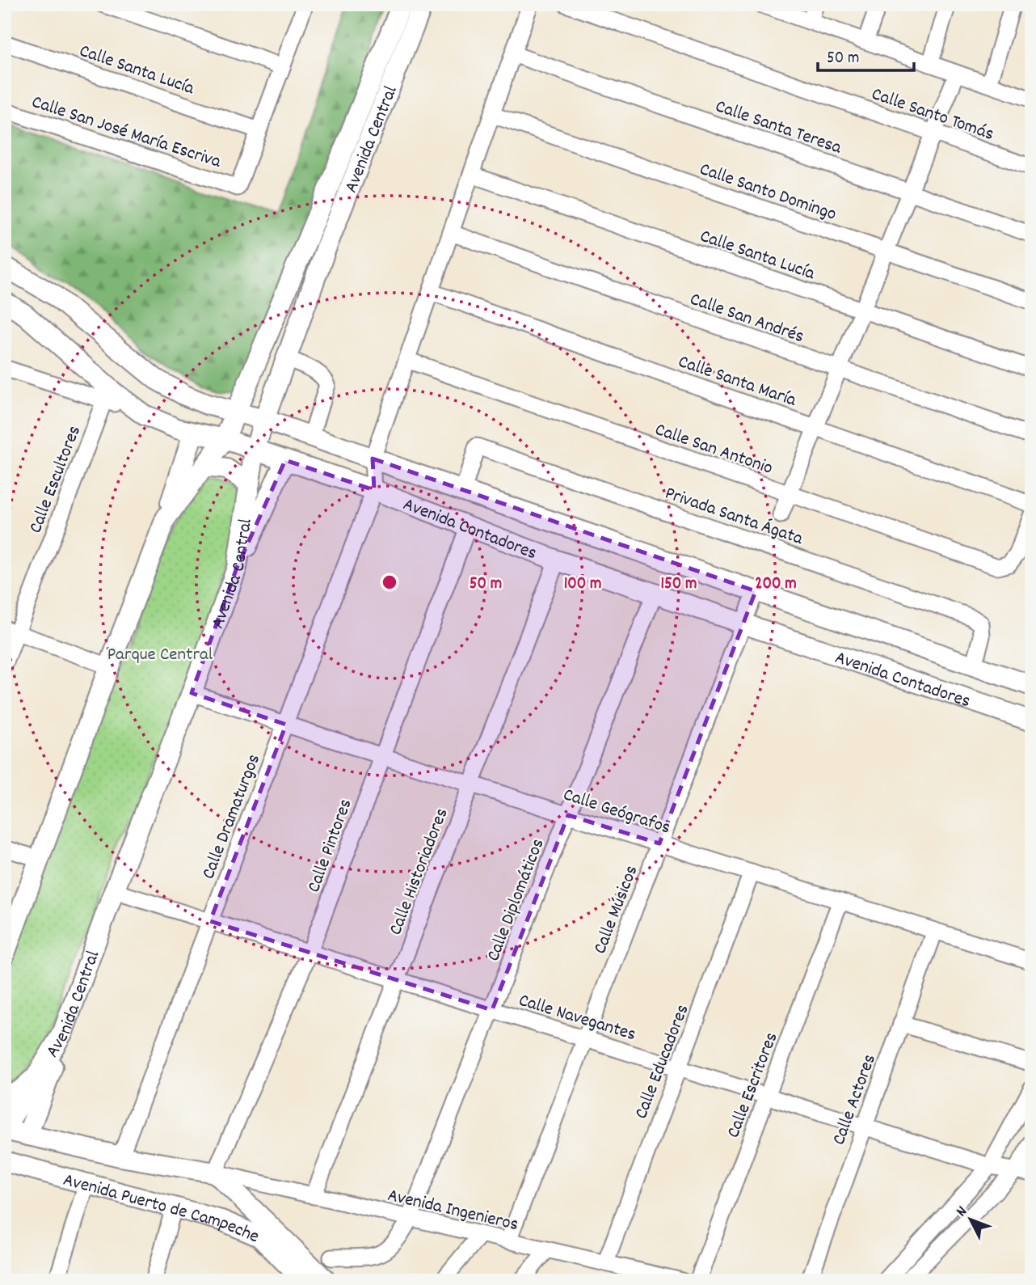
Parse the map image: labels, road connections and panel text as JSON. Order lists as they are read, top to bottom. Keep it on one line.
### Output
{"streets":{"main road":["Avenida Central","Avenida Contadores","Avenida Puerto de Campeche"],"street":["Calle Santa Lucía","Calle Santo Tomás","Calle Santa Teresa","Calle San José María Escriva","Calle Santo Domingo","Calle San Andrés","Calle Santa María","Calle San Antonio","Calle Escultores","Privada Santa Ágata","Calle Geógrafos","Calle Dramaturgos","Calle Pintores","Calle Historiadores","Calle Diplomáticos","Calle Músicos","Calle Navegantes","Calle Educadores","Calle Escritores","Calle Actores","Avenida Ingenieros"]},"crossings":[["Calle Santa Lucía","Calle San José María Escriva"],["Avenida Central","Avenida Contadores"],["Avenida Central","Calle Geógrafos"],["Avenida Central","Calle Navegantes"],["Avenida Central","Avenida Puerto de Campeche"],["Privada Santa Ágata","Avenida Contadores"],["Avenida Contadores","Calle Dramaturgos"],["Avenida Contadores","Calle Pintores"],["Avenida Contadores","Calle Historiadores"],["Avenida Contadores","Calle Diplomáticos"],["Avenida Contadores","Calle Músicos"],["Calle Geógrafos","Calle Dramaturgos"],["Calle Geógrafos","Calle Pintores"],["Calle Geógrafos","Calle Historiadores"],["Calle Geógrafos","Calle Diplomáticos"],["Calle Geógrafos","Calle Músicos"],["Calle Geógrafos","Calle Educadores"],["Calle Geógrafos","Calle Escritores"],["Calle Geógrafos","Calle Actores"],["Calle Dramaturgos","Calle Navegantes"],["Calle Dramaturgos","Avenida Puerto de Campeche"],["Calle Pintores","Calle Navegantes"],["Calle Pintores","Avenida Ingenieros"],["Calle Pintores","Avenida Puerto de Campeche"],["Calle Historiadores","Calle Navegantes"],["Calle Historiadores","Avenida Ingenieros"],["Calle Diplomáticos","Calle Navegantes"],["Calle Diplomáticos","Avenida Ingenieros"],["Calle Músicos","Calle Navegantes"],["Calle Músicos","Avenida Ingenieros"],["Calle Navegantes","Calle Educadores"],["Calle Navegantes","Calle Escritores"],["Calle Navegantes","Calle Actores"],["Calle Educadores","Avenida Ingenieros"],["Avenida Ingenieros","Avenida Puerto de Campeche"]],"parks":["Parque Central"],"scale_bar":"50 m","north":"top left","rings":["50 m","100 m","150 m","200 m"]}
